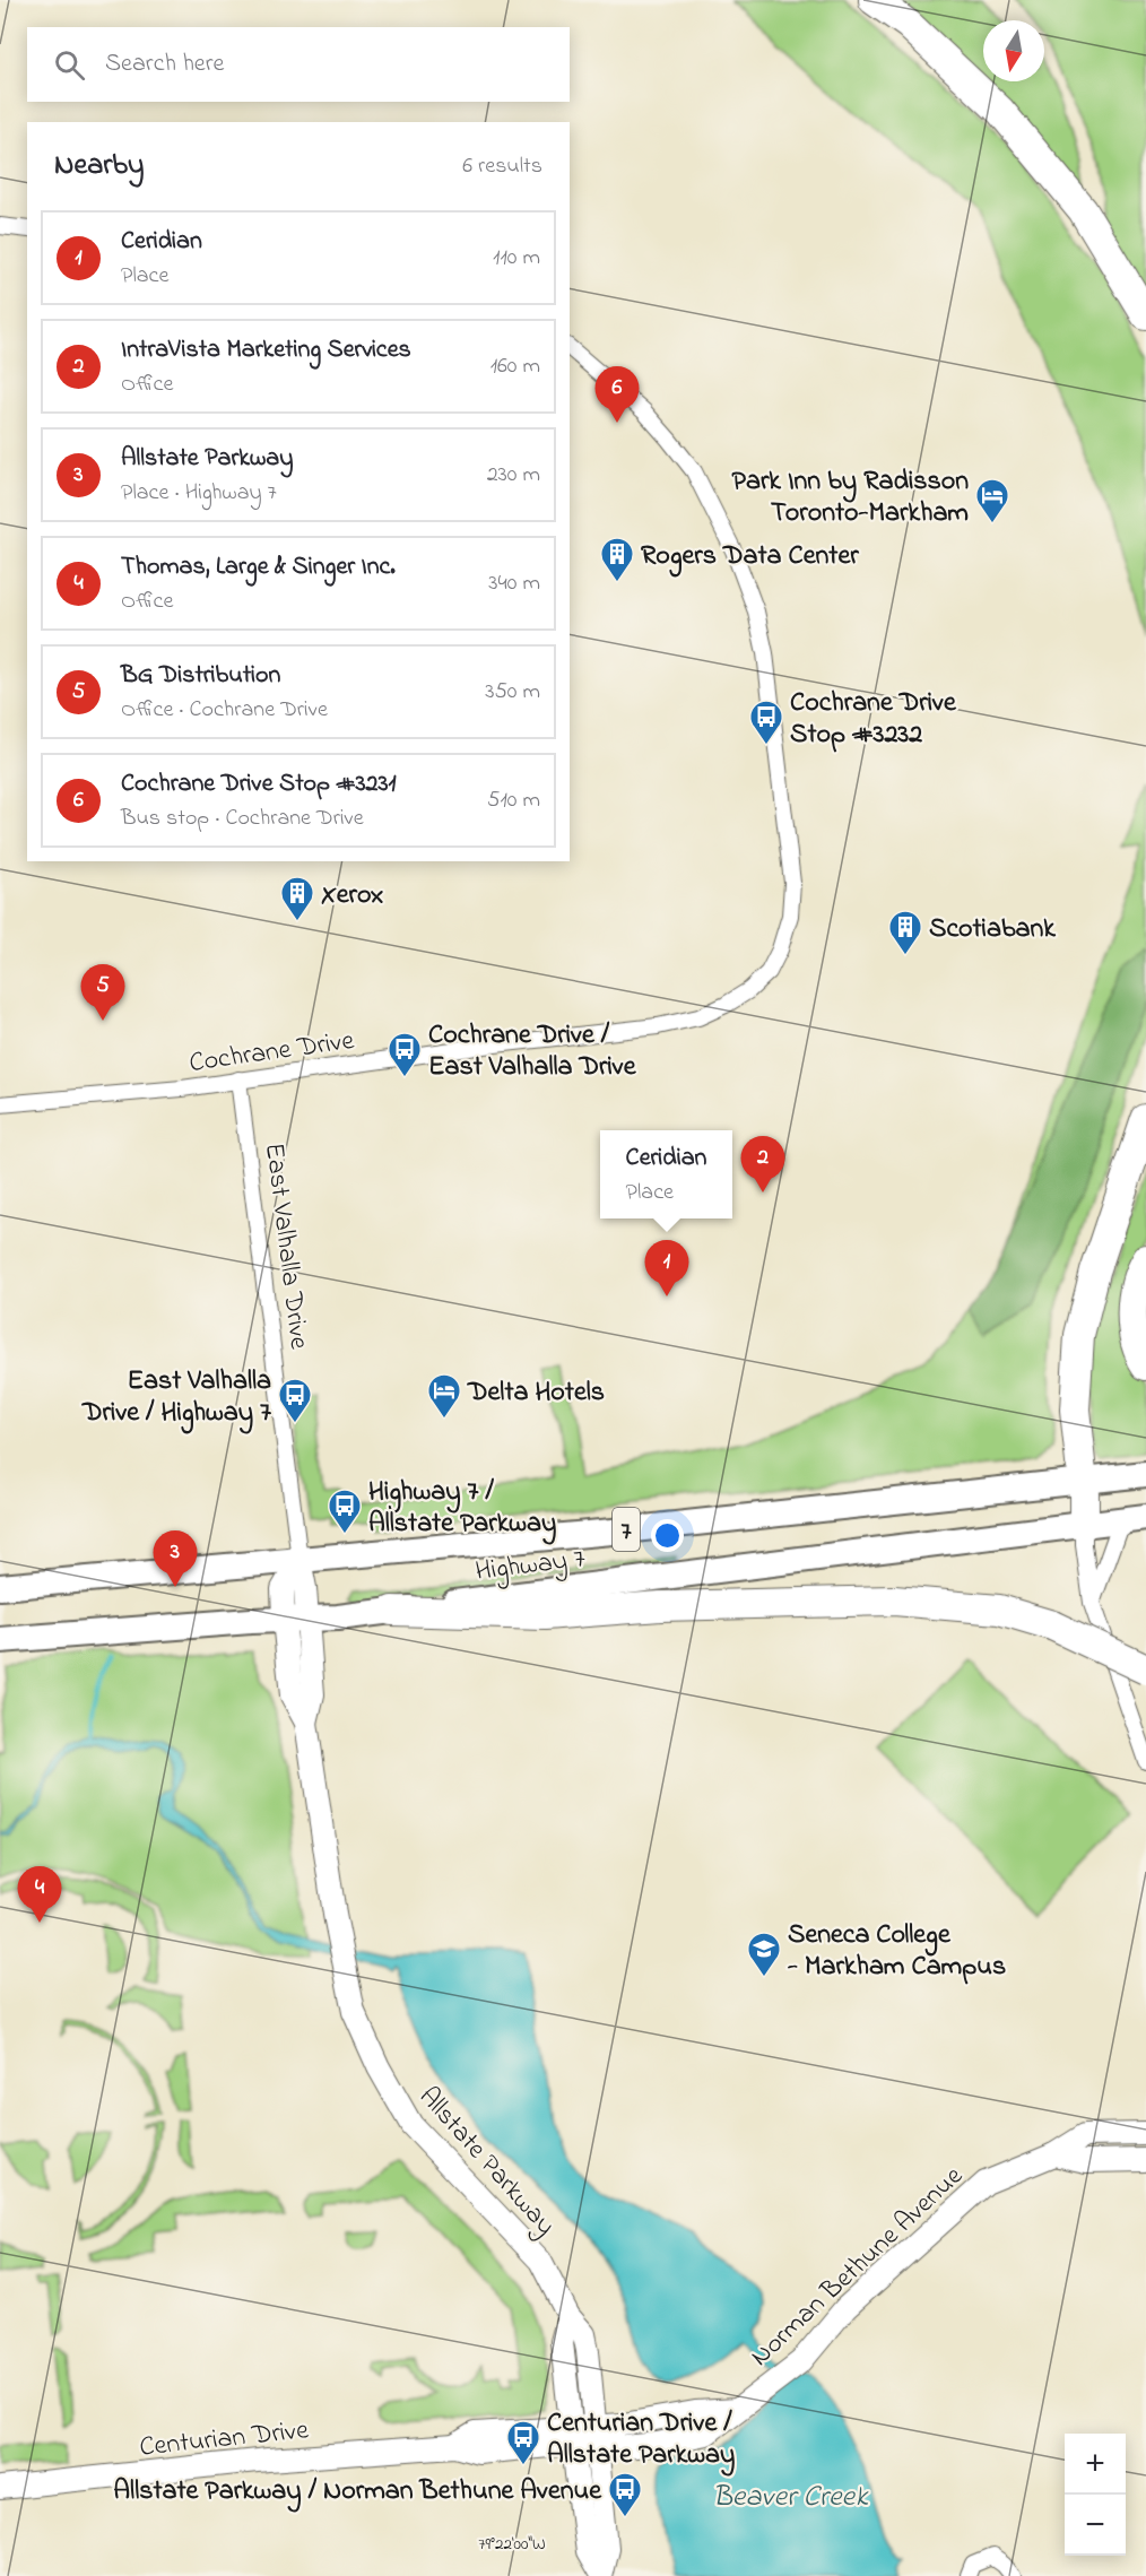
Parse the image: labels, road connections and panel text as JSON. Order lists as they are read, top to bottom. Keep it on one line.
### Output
{"streets":{"main road":["7","Highway 7"],"street":["Cochrane Drive","East Valhalla Drive","Allstate Parkway","Norman Bethune Avenue","Centurian Drive"]},"crossings":[["Cochrane Drive","East Valhalla Drive"],["East Valhalla Drive","Highway 7"],["East Valhalla Drive","Allstate Parkway"],["Highway 7","Allstate Parkway"],["Allstate Parkway","Norman Bethune Avenue"],["Allstate Parkway","Centurian Drive"],["Norman Bethune Avenue","Centurian Drive"]],"water":["Beaver Creek"],"places":{"hotel":["Park Inn by Radisson Toronto-Markham","Delta Hotels"],"building":["Rogers Data Center","Xerox","Scotiabank"],"bus stop":["Cochrane Drive Stop #3232","Cochrane Drive / East Valhalla Drive","East Valhalla Drive / Highway 7","Highway 7 / Allstate Parkway","Centurian Drive / Allstate Parkway","Allstate Parkway / Norman Bethune Avenue"],"school or university":["Seneca College - Markham Campus"]},"north":"bottom","page":{"search":"Search here","heading":["Nearby","6 results"],"list":[{"mark":"1","name":"Ceridian","note":"Place","value":"110 m"},{"mark":"2","name":"IntraVista Marketing Services","note":"Office","value":"160 m"},{"mark":"3","name":"Allstate Parkway","note":"Place · Highway 7","value":"230 m"},{"mark":"4","name":"Thomas, Large & Singer Inc.","note":"Office","value":"340 m"},{"mark":"5","name":"BG Distribution","note":"Office · Cochrane Drive","value":"350 m"},{"mark":"6","name":"Cochrane Drive Stop #3231","note":"Bus stop · Cochrane Drive","value":"510 m"}],"pins":["6","5","2","1","3","4"],"popup":["Ceridian","Place"],"map_buttons":["+","−"]},"coordinates":["79°22'00\"W"]}
